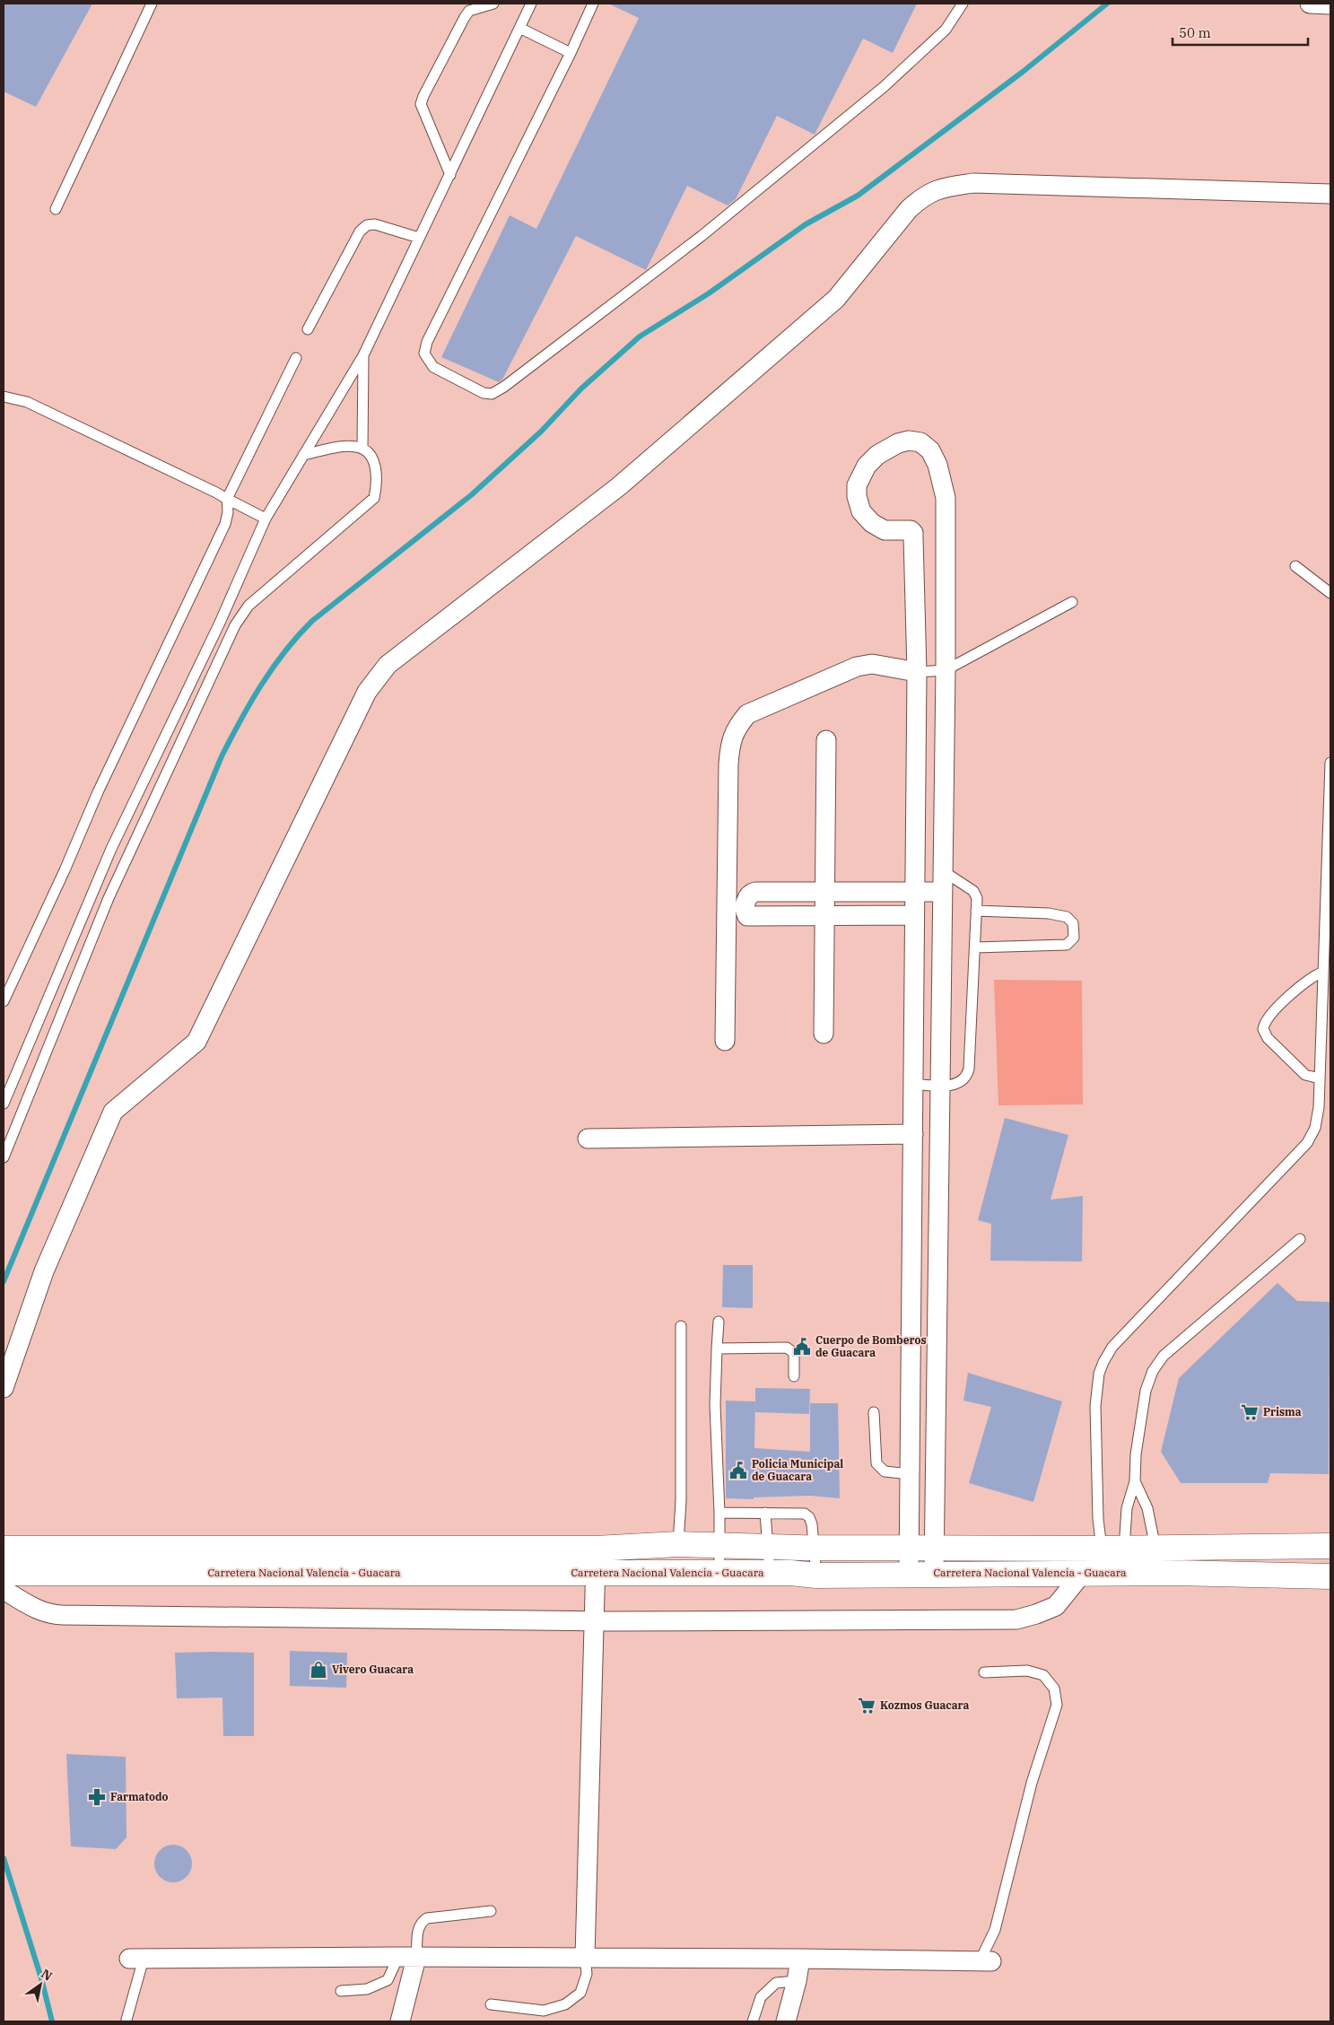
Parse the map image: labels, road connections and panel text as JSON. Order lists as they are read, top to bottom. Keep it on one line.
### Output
{"streets":{"main road":["Carretera Nacional Valencia - Guacara"]},"places":{"public building":["Cuerpo de Bomberos de Guacara","Policia Municipal de Guacara"],"supermarket":["Prisma","Kozmos Guacara"],"shop":["Vivero Guacara"],"pharmacy":["Farmatodo"]},"scale_bar":"50 m","north":"top right"}
